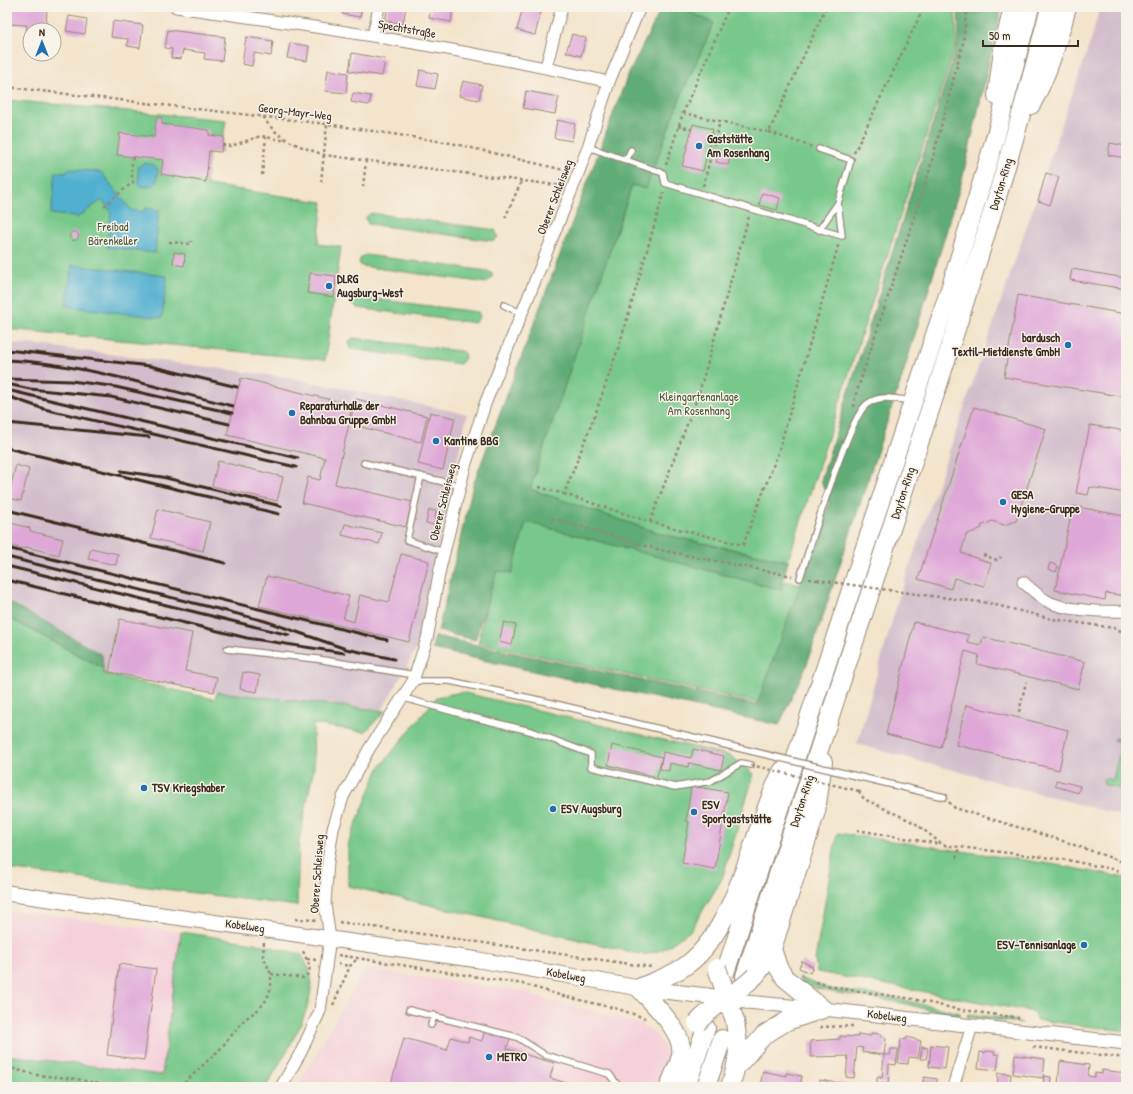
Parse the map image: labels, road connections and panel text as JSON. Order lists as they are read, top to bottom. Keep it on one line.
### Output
{"streets":{"highway":["Dayton-Ring"],"main road":["Kobelweg"],"street":["Spechtstraße","Oberer Schleisweg"],"path":["Georg-Mayr-Weg"]},"crossings":[["Spechtstraße","Oberer Schleisweg"],["Georg-Mayr-Weg","Oberer Schleisweg"],["Oberer Schleisweg","Kobelweg"]],"parks":["Freibad Bärenkeller","Kleingartenanlage Am Rosenhang"],"places":["Gaststätte Am Rosenhang","DLRG Augsburg-West","bardusch Textil-Mietdienste GmbH","Reparaturhalle der Bahnbau Gruppe GmbH","Kantine BBG","GESA Hygiene-Gruppe","TSV Kriegshaber","ESV Augsburg","ESV Sportgaststätte","ESV-Tennisanlage","METRO"],"scale_bar":"50 m","north":"top"}
